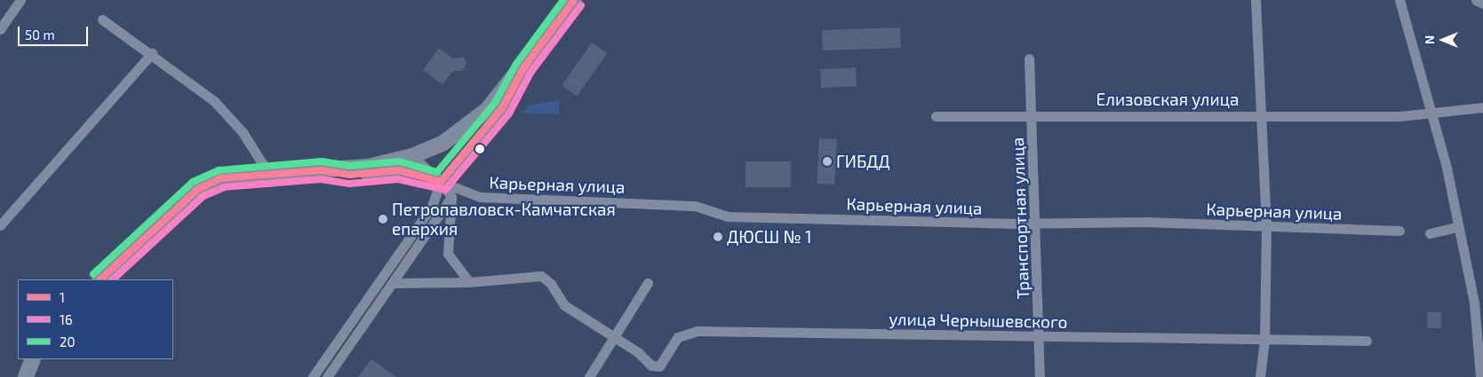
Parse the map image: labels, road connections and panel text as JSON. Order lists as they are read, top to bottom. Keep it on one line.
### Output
{"streets":{"street":["Елизовская улица","Карьерная улица","Транспортная улица","улица Чернышевского"]},"crossings":[["Елизовская улица","Транспортная улица"],["Карьерная улица","Транспортная улица"],["Транспортная улица","улица Чернышевского"]],"places":["ГИБДД","Петропавловск-Камчатская епархия","ДЮСШ № 1"],"lines":["transit line 1","transit line 20","transit line 16"],"legend":["1","16","20"],"scale_bar":"50 m","north":"left"}
